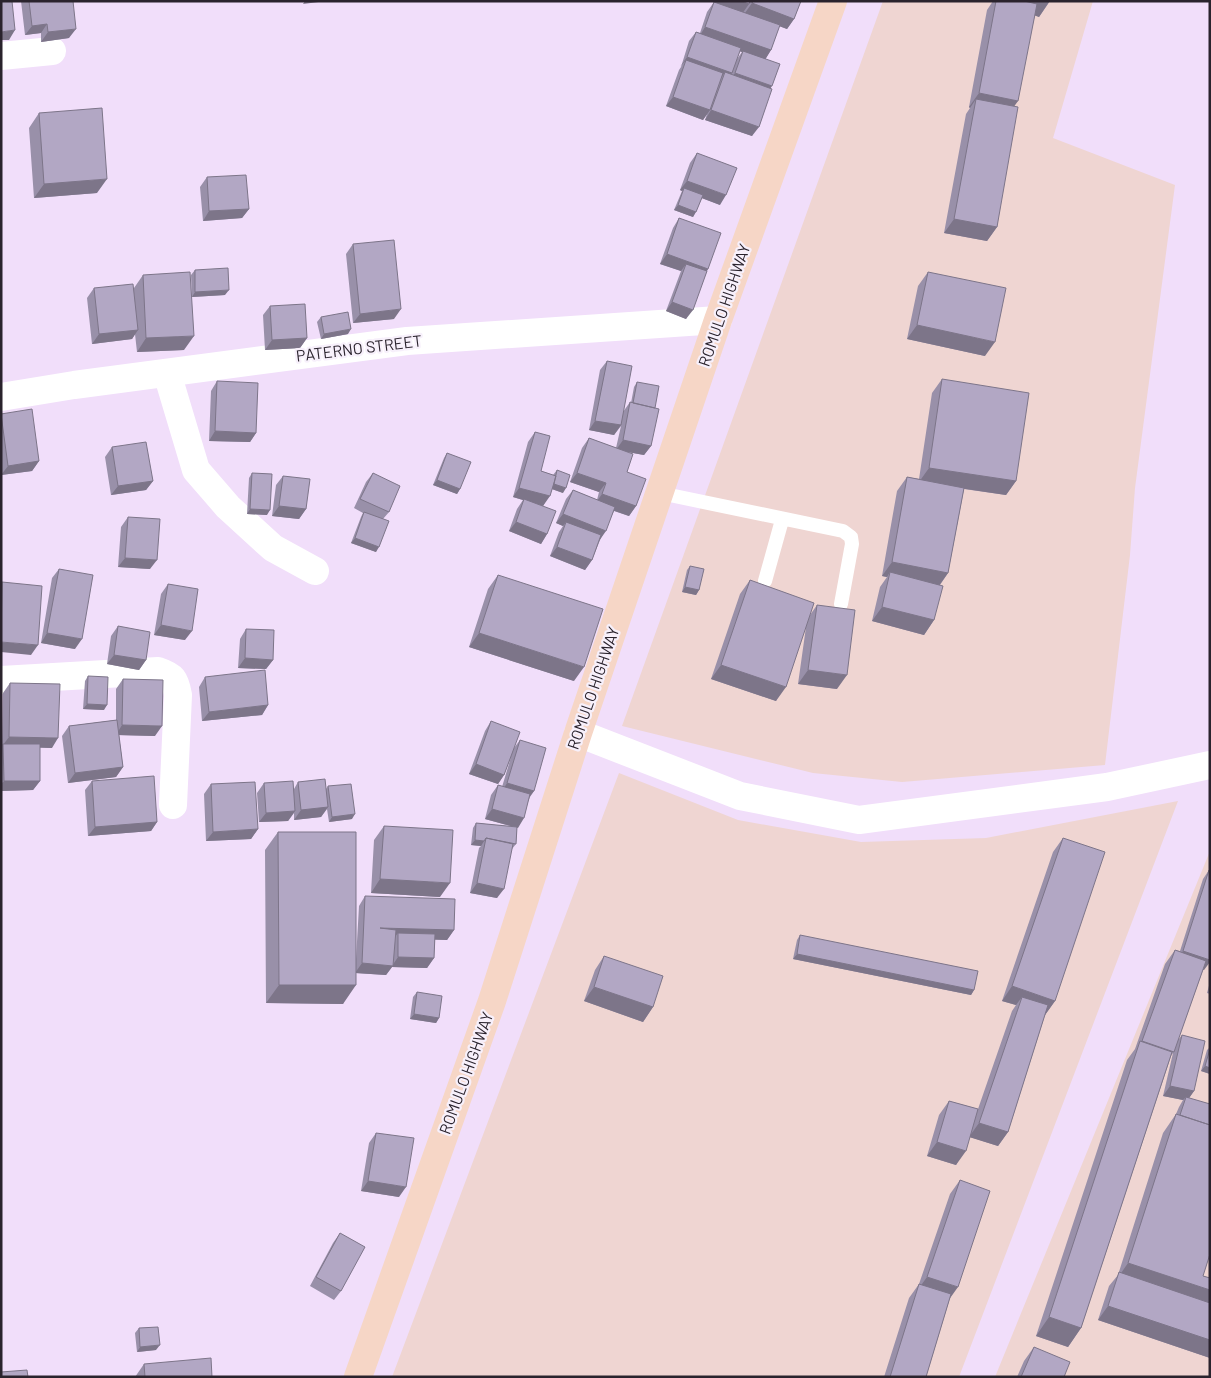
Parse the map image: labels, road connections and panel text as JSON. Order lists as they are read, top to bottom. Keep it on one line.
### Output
{"streets":{"highway":["ROMULO HIGHWAY"],"street":["PATERNO STREET"]},"crossings":[["ROMULO HIGHWAY","PATERNO STREET"]]}
